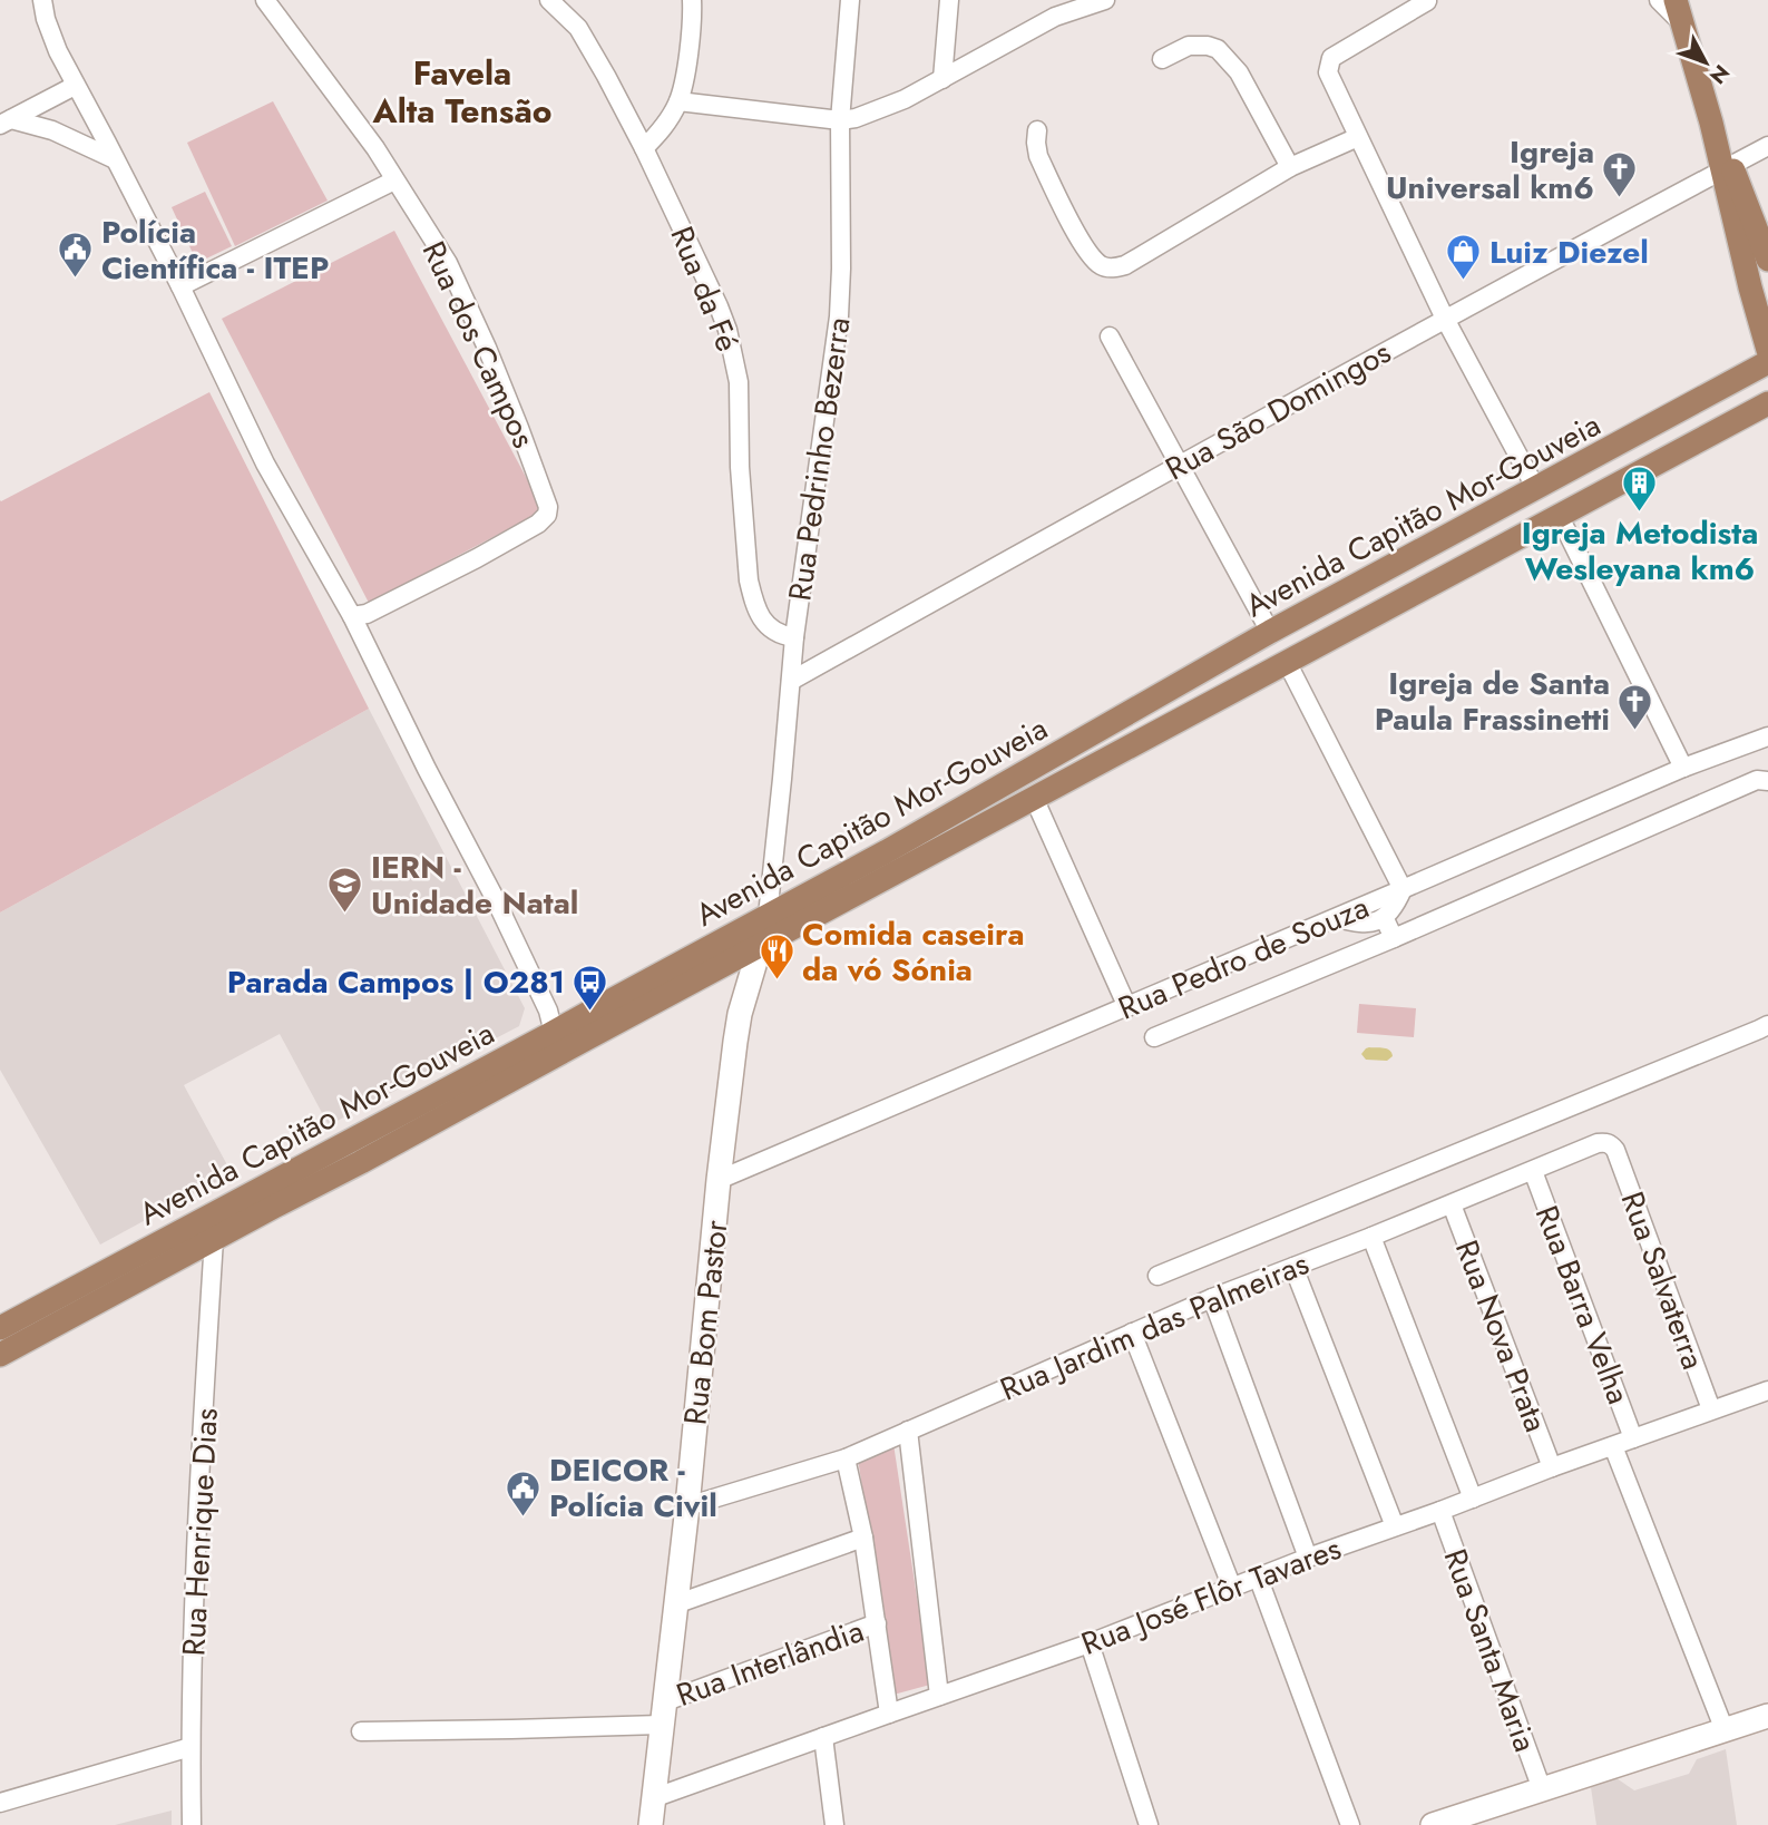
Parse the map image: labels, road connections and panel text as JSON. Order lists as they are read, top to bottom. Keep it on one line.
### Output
{"streets":{"main road":["Avenida Capitão Mor-Gouveia","Rua Bom Pastor"],"street":["Rua da Fé","Rua dos Campos","Rua São Domingos","Rua Pedrinho Bezerra","Rua Pedro de Souza","Rua Salvaterra","Rua Barra Velha","Rua Jardim das Palmeiras","Rua Nova Prata","Rua Henrique Dias","Rua José Flôr Tavares","Rua Santa Maria","Rua Interlândia"]},"crossings":[["Rua da Fé","Rua Pedrinho Bezerra"],["Rua São Domingos","Rua Pedrinho Bezerra"],["Rua Pedrinho Bezerra","Avenida Capitão Mor-Gouveia"],["Rua Pedrinho Bezerra","Rua Bom Pastor"],["Avenida Capitão Mor-Gouveia","Rua Bom Pastor"],["Avenida Capitão Mor-Gouveia","Rua Henrique Dias"],["Rua Pedro de Souza","Rua Bom Pastor"],["Rua Salvaterra","Rua Jardim das Palmeiras"],["Rua Salvaterra","Rua José Flôr Tavares"],["Rua Barra Velha","Rua Jardim das Palmeiras"],["Rua Barra Velha","Rua José Flôr Tavares"],["Rua Bom Pastor","Rua Jardim das Palmeiras"],["Rua Bom Pastor","Rua José Flôr Tavares"],["Rua Bom Pastor","Rua Interlândia"],["Rua Jardim das Palmeiras","Rua Nova Prata"],["Rua Nova Prata","Rua José Flôr Tavares"],["Rua José Flôr Tavares","Rua Santa Maria"]],"districts":["Favela Alta Tensão"],"places":{"church":["Igreja Universal km6","Igreja de Santa Paula Frassinetti"],"public building":["Polícia Científica - ITEP","DEICOR - Polícia Civil"],"shop":["Luiz Diezel"],"building":["Igreja Metodista Wesleyana km6"],"school or university":["IERN - Unidade Natal"],"restaurant":["Comida caseira da vó Sónia"],"bus stop":["Parada Campos | O281"]},"north":"bottom right"}
